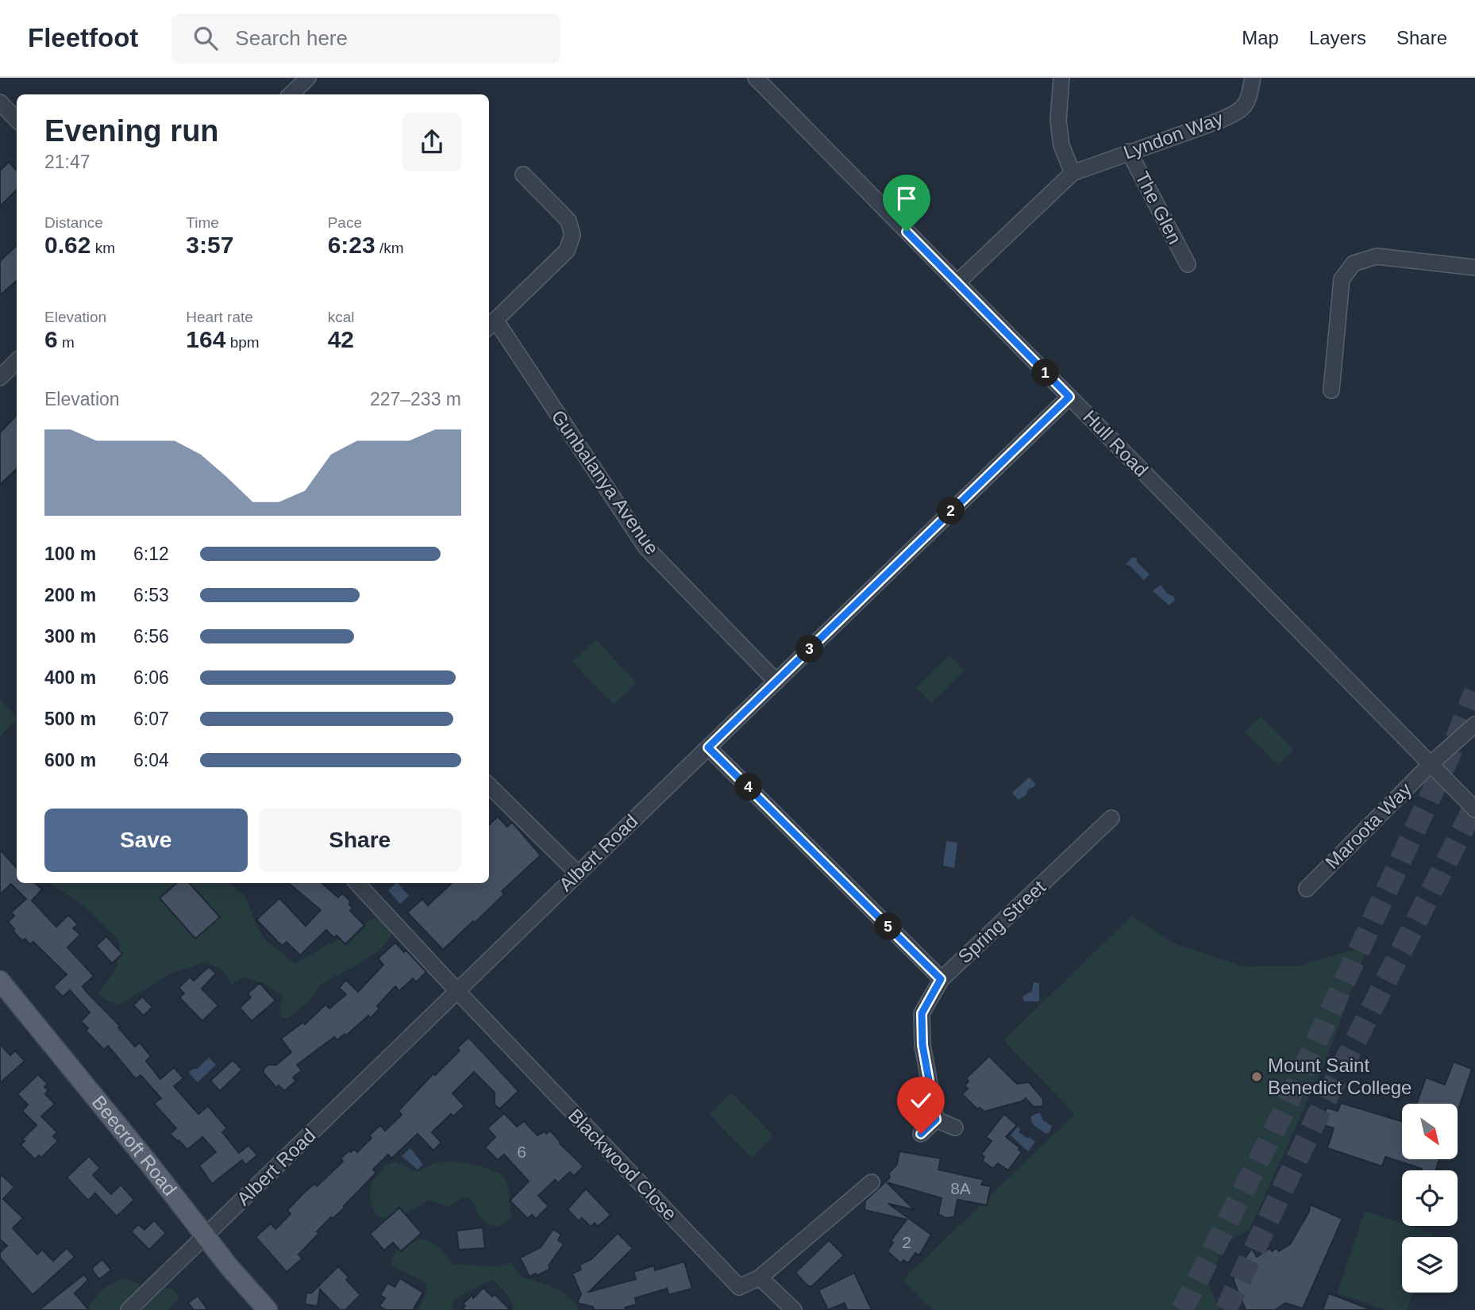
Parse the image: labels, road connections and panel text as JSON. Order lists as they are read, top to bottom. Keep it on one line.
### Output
{"streets":{"main road":["Beecroft Road"],"street":["Lyndon Way","The Glen","Hull Road","Gunbalanya Avenue","Maroota Way","Albert Road","Spring Street","Blackwood Close"]},"crossings":[["Lyndon Way","The Glen"],["Lyndon Way","Hull Road"],["Hull Road","Maroota Way"],["Hull Road","Albert Road"],["Gunbalanya Avenue","Albert Road"],["Albert Road","Beecroft Road"],["Albert Road","Blackwood Close"]],"places":["Mount Saint Benedict College"],"house_numbers":["6","8A","2"],"north":"bottom right","page":{"header":"Fleetfoot","search":"Search here","nav":["Map","Layers","Share"],"heading":["Evening run","21:47"],"stats":[["Distance","0.62 km"],["Time","3:57"],["Pace","6:23 /km"],["Elevation","6 m"],["Heart rate","164 bpm"],["kcal","42"]],"pins":["1","2","3","4","5"],"chart":["Elevation","227–233 m"],"list":[{"name":"100 m","note":"6:12"},{"name":"200 m","note":"6:53"},{"name":"300 m","note":"6:56"},{"name":"400 m","note":"6:06"},{"name":"500 m","note":"6:07"},{"name":"600 m","note":"6:04"}],"buttons":["Save","Share"]}}
